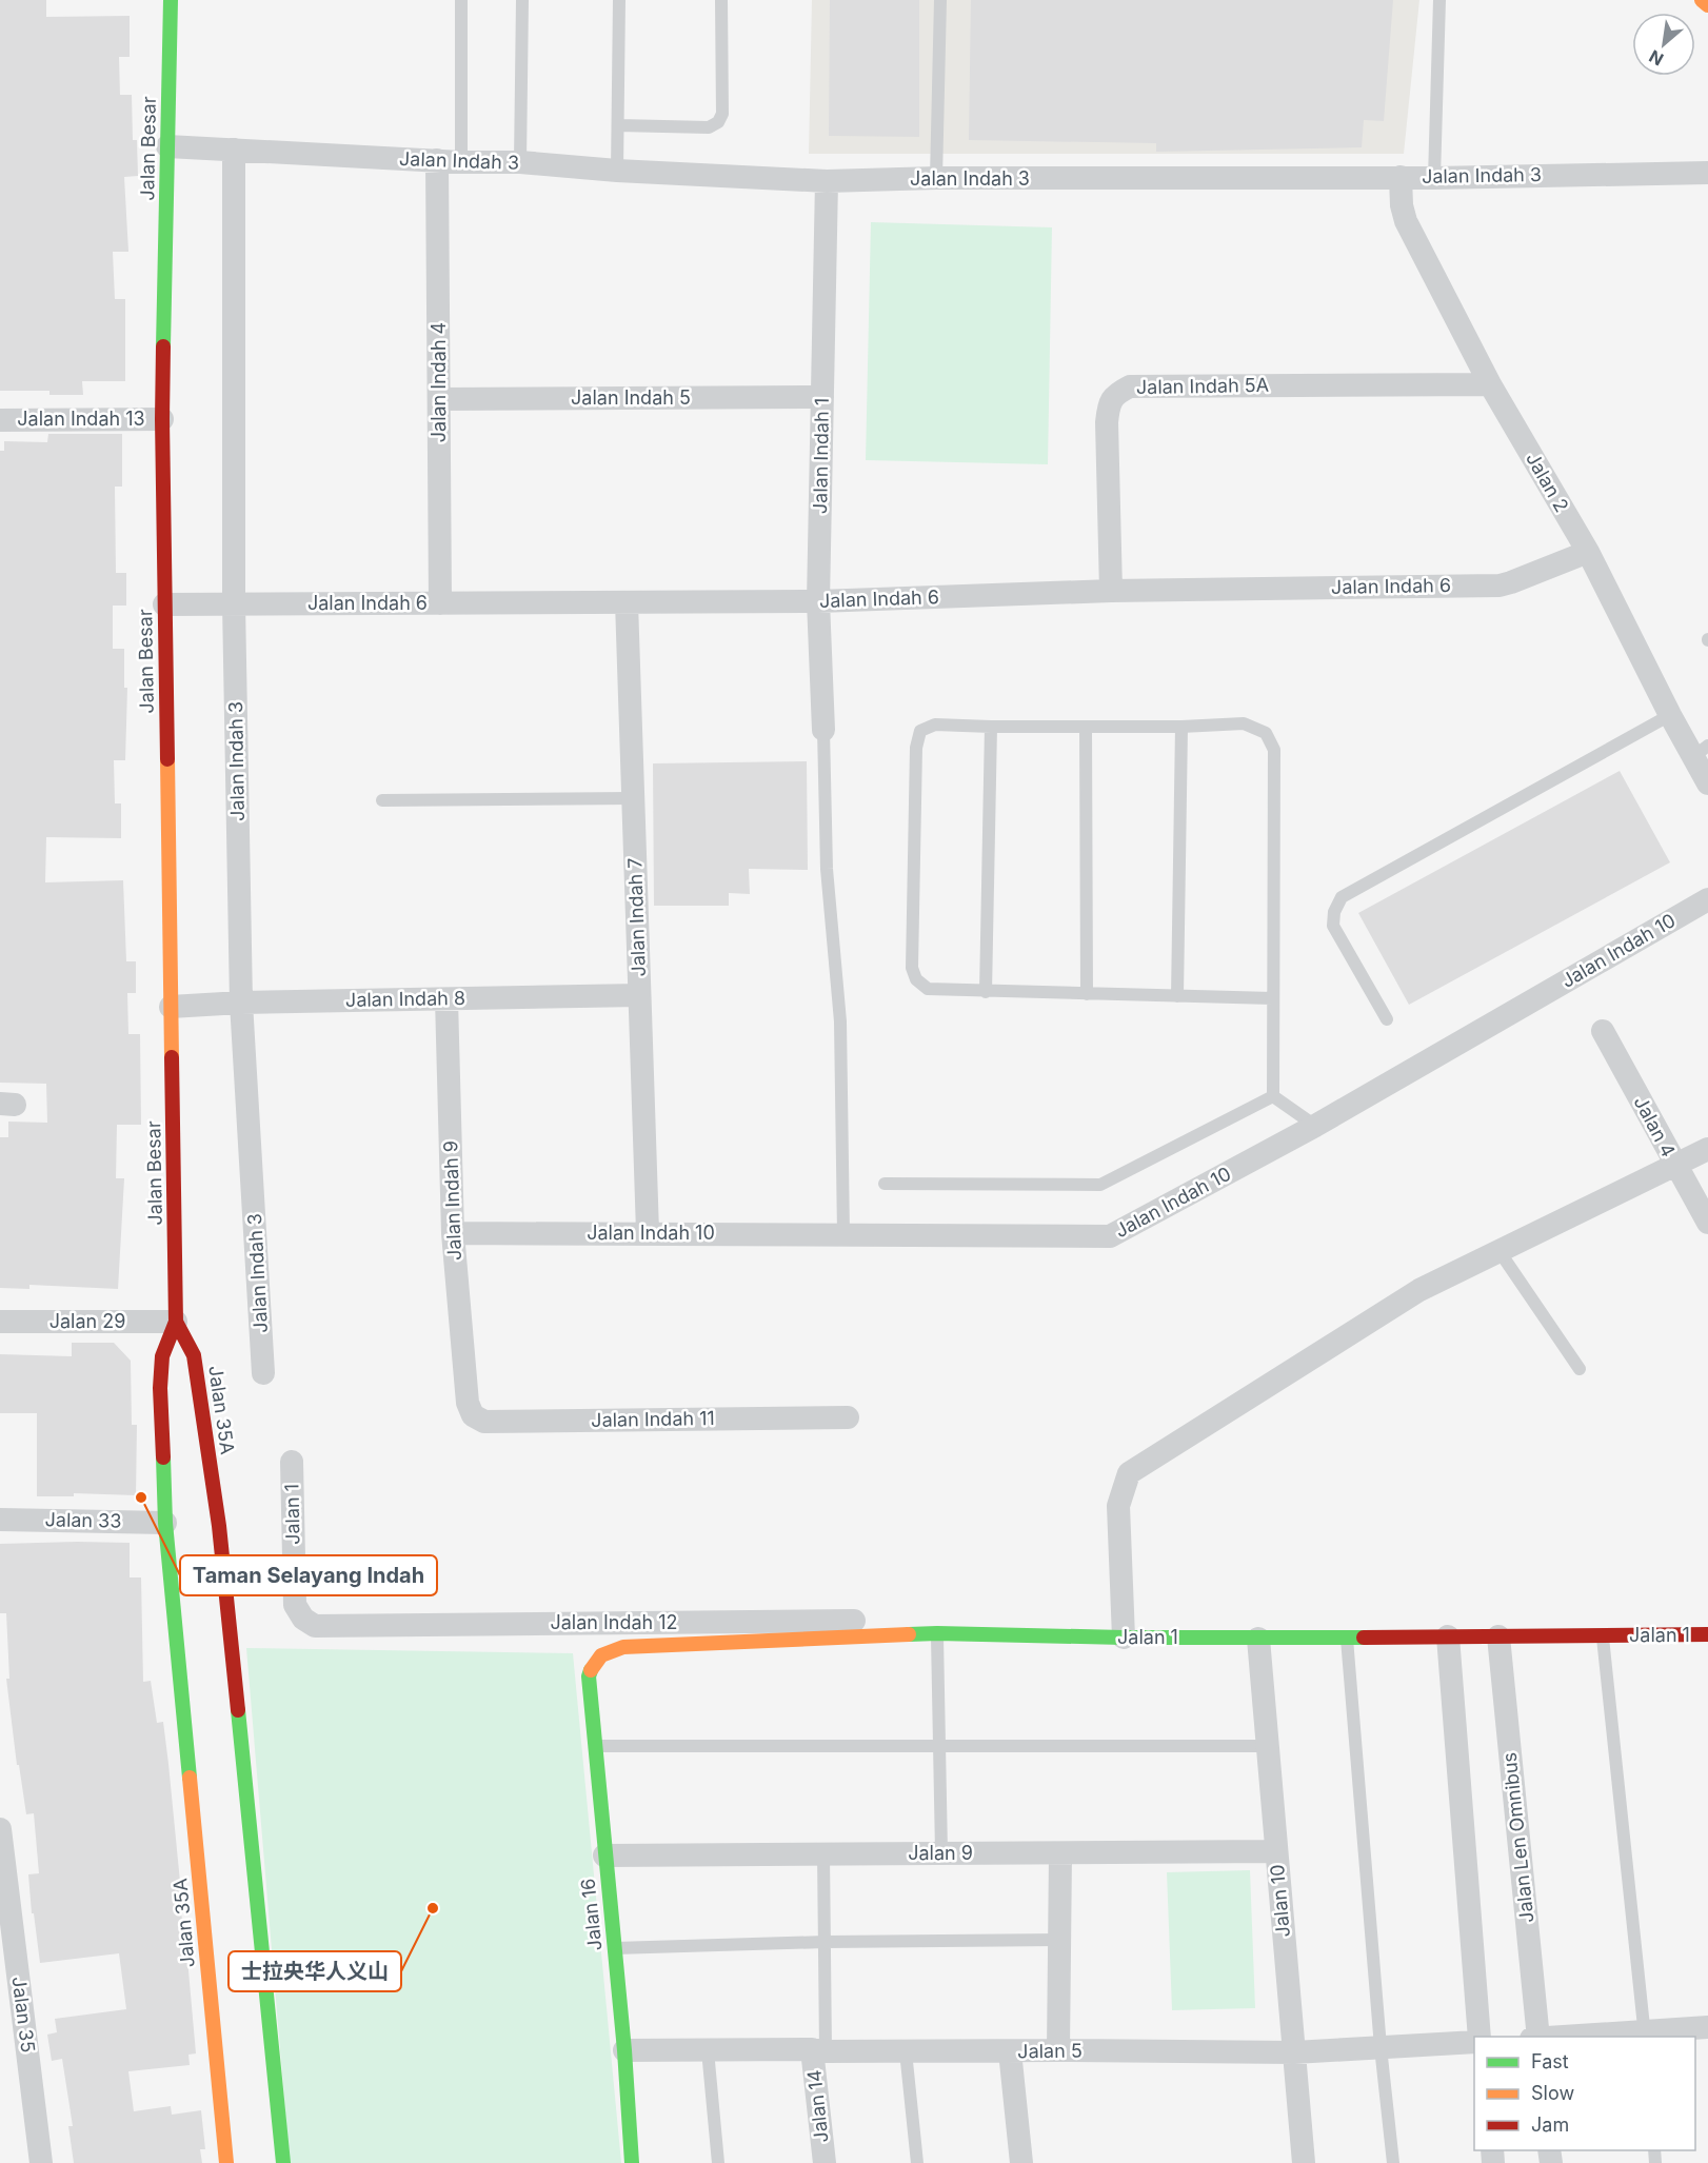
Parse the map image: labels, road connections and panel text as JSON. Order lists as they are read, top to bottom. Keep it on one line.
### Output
{"streets":{"street":["Jalan Besar","Jalan Indah 3","Jalan Indah 4","Jalan Indah 5A","Jalan Indah 5","Jalan Indah 13","Jalan Indah 1","Jalan 2","Jalan Indah 6","Jalan Indah 7","Jalan Indah 10","Jalan Indah 8","Jalan 4","Jalan Indah 9","Jalan 29","Jalan 35A","Jalan Indah 11","Jalan 1","Jalan 33","Jalan Indah 12","Jalan Len Omnibus","Jalan 9","Jalan 10","Jalan 16","Jalan 35","Jalan 5","Jalan 14"]},"crossings":[["Jalan Besar","Jalan Indah 3"],["Jalan Besar","Jalan Indah 13"],["Jalan Besar","Jalan Indah 6"],["Jalan Besar","Jalan Indah 8"],["Jalan Besar","Jalan 29"],["Jalan Besar","Jalan 35A"],["Jalan Indah 3","Jalan Indah 4"],["Jalan Indah 3","Jalan Indah 1"],["Jalan Indah 3","Jalan 2"],["Jalan Indah 3","Jalan Indah 6"],["Jalan Indah 3","Jalan Indah 8"],["Jalan Indah 4","Jalan Indah 5"],["Jalan Indah 4","Jalan Indah 6"],["Jalan Indah 5A","Jalan 2"],["Jalan Indah 5A","Jalan Indah 6"],["Jalan Indah 5","Jalan Indah 1"],["Jalan Indah 1","Jalan Indah 6"],["Jalan 2","Jalan Indah 6"],["Jalan Indah 6","Jalan Indah 7"],["Jalan Indah 7","Jalan Indah 10"],["Jalan Indah 7","Jalan Indah 8"],["Jalan Indah 10","Jalan Indah 9"],["Jalan Indah 8","Jalan Indah 9"],["Jalan Indah 9","Jalan Indah 11"],["Jalan 29","Jalan 35A"],["Jalan 35A","Jalan 33"],["Jalan 1","Jalan Indah 12"],["Jalan 1","Jalan Len Omnibus"],["Jalan 1","Jalan 10"],["Jalan 1","Jalan 16"],["Jalan 9","Jalan 10"],["Jalan 9","Jalan 16"],["Jalan 10","Jalan 5"],["Jalan 16","Jalan 5"],["Jalan 5","Jalan 14"]],"places":["Taman Selayang Indah","士拉央华人义山"],"legend":["Fast","Slow","Jam"],"north":"bottom left"}
